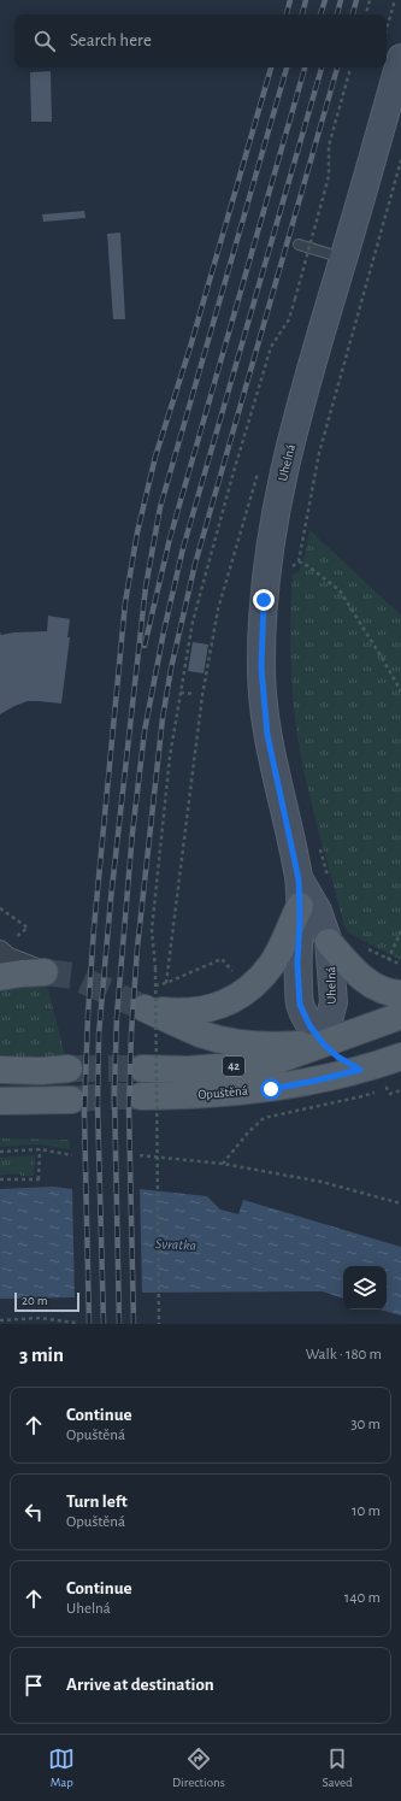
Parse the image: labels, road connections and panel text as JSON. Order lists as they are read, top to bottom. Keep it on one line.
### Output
{"streets":{"main road":["Uhelná","42","Opuštěná"]},"crossings":[["Uhelná","Opuštěná"]],"water":["Svratka"],"scale_bar":"20 m","page":{"search":"Search here","scale":"20 m","heading":["3 min","Walk · 180 m"],"list":[["Continue","Opuštěná","30 m"],["Turn left","Opuštěná","10 m"],["Continue","Uhelná","140 m"],"Arrive at destination"],"nav":["Map","Directions","Saved"]}}
